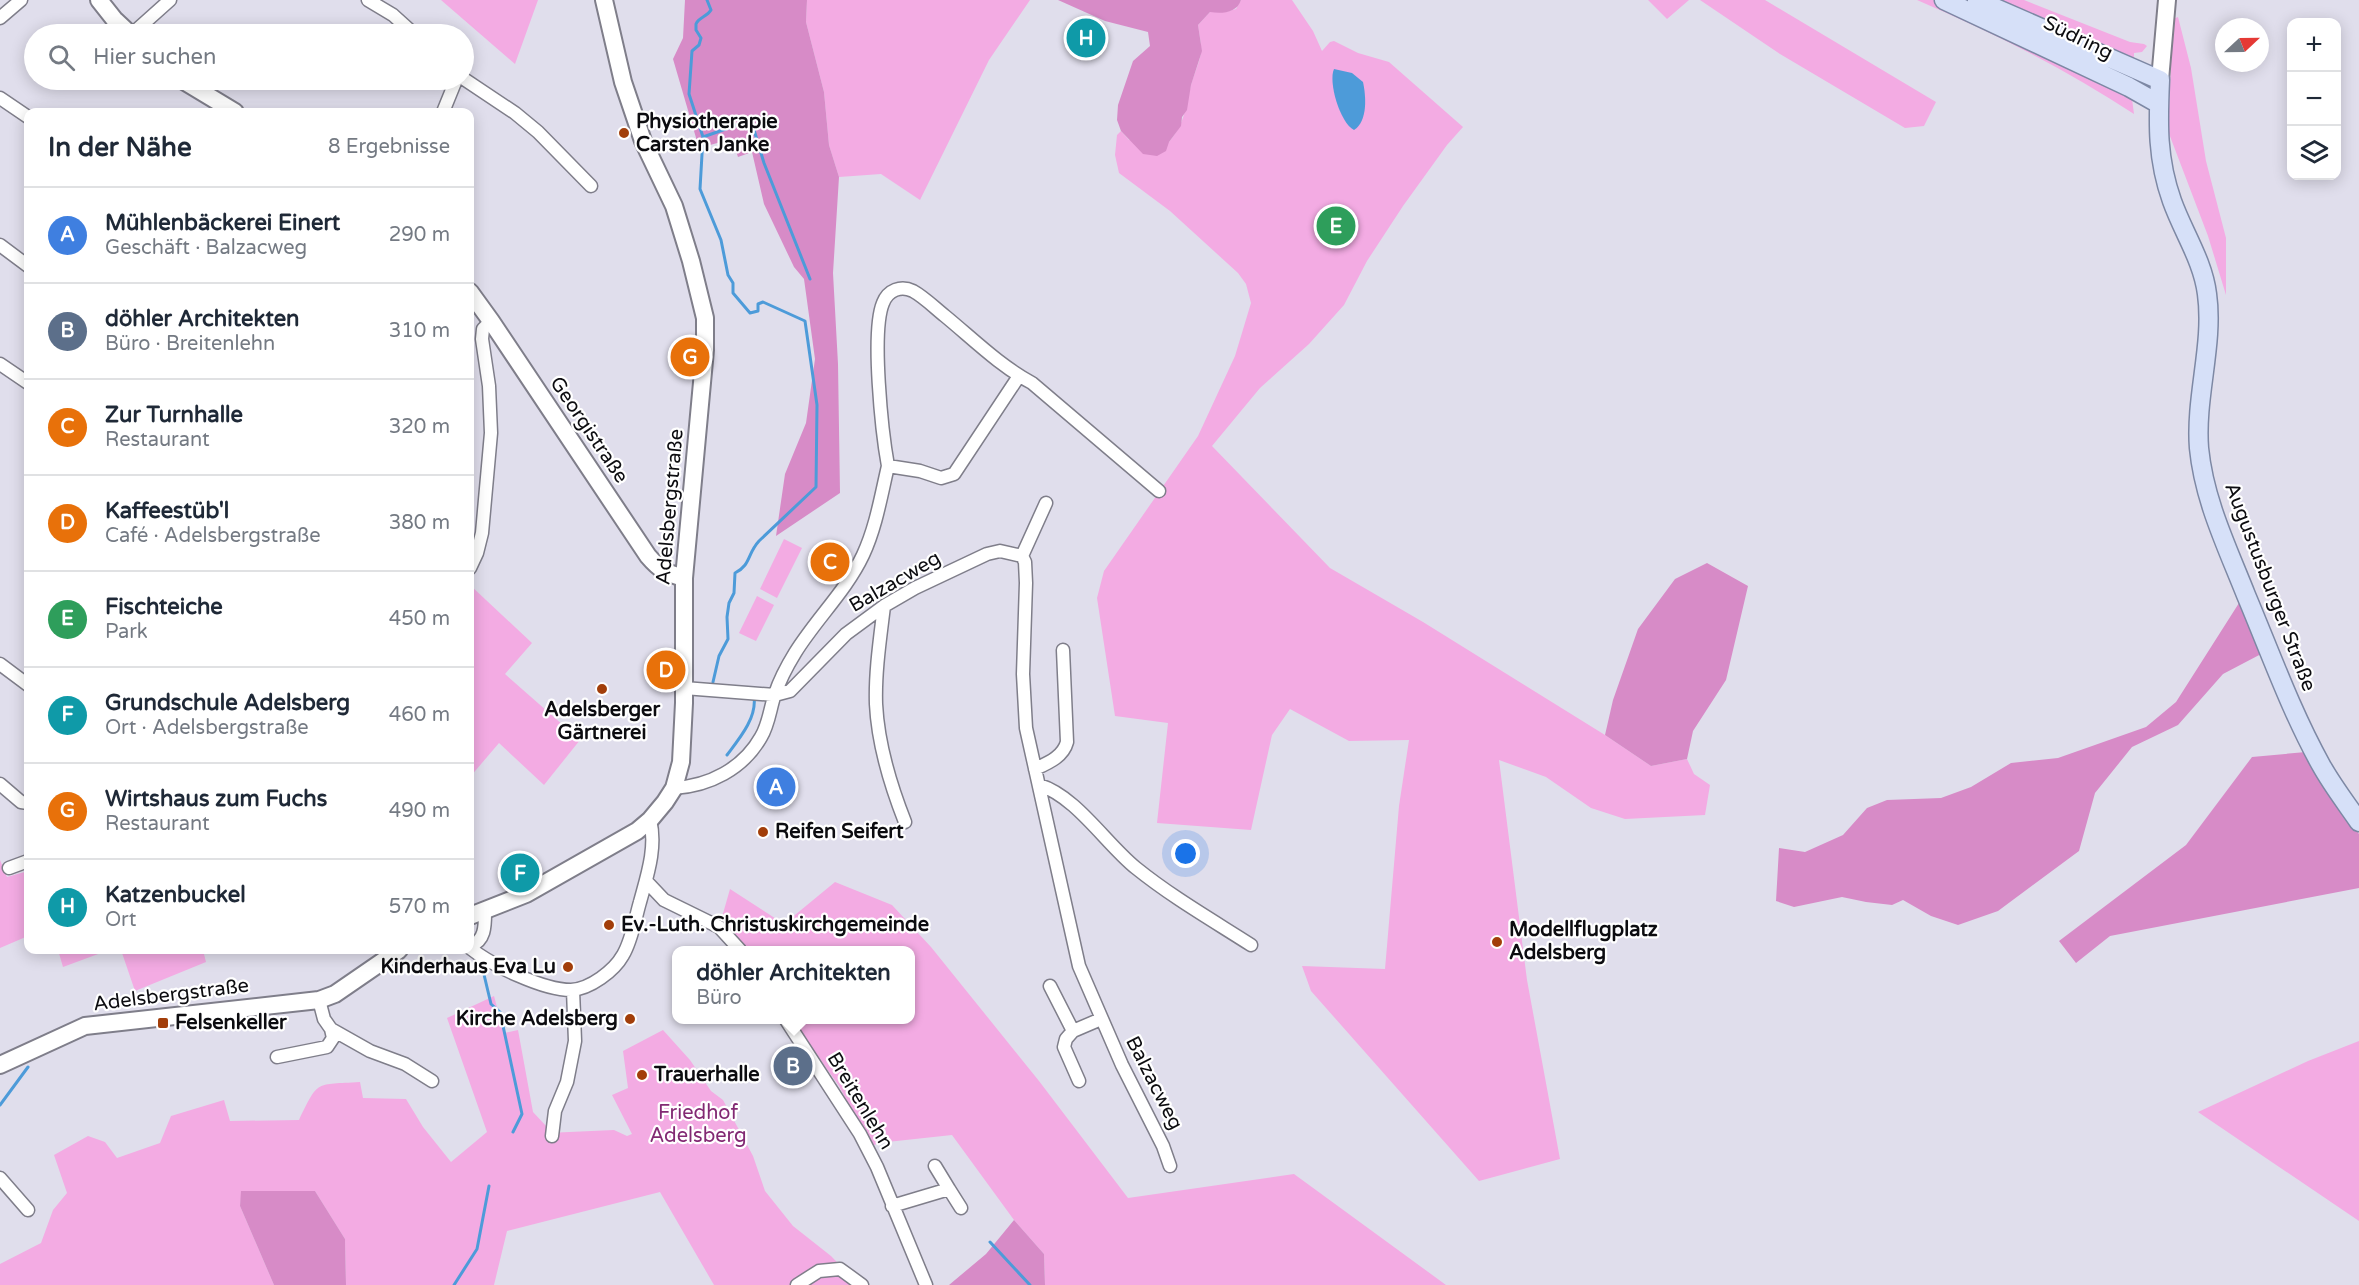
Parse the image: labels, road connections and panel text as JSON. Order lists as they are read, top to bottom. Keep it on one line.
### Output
{"streets":{"main road":["Südring","Augustusburger Straße"],"street":["Georgistraße","Adelsbergstraße","Balzacweg","Breitenlehn"]},"crossings":[["Südring","Augustusburger Straße"],["Georgistraße","Adelsbergstraße"]],"parks":["Friedhof Adelsberg"],"places":{"other":["Physiotherapie Carsten Janke","Adelsberger Gärtnerei","Reifen Seifert","Ev.-Luth. Christuskirchgemeinde","Modellflugplatz Adelsberg","Kinderhaus Eva Lu","Kirche Adelsberg","Trauerhalle"],"transit":["Felsenkeller"]},"north":"right","page":{"pins":["H","E","G","C","D","A","F","B"],"map_buttons":["+","−"],"search":"Hier suchen","heading":["In der Nähe","8 Ergebnisse"],"list":[{"mark":"A","name":"Mühlenbäckerei Einert","note":"Geschäft · Balzacweg","value":"290 m"},{"mark":"B","name":"döhler Architekten","note":"Büro · Breitenlehn","value":"310 m"},{"mark":"C","name":"Zur Turnhalle","note":"Restaurant","value":"320 m"},{"mark":"D","name":"Kaffeestüb'l","note":"Café · Adelsbergstraße","value":"380 m"},{"mark":"E","name":"Fischteiche","note":"Park","value":"450 m"},{"mark":"F","name":"Grundschule Adelsberg","note":"Ort · Adelsbergstraße","value":"460 m"},{"mark":"G","name":"Wirtshaus zum Fuchs","note":"Restaurant","value":"490 m"},{"mark":"H","name":"Katzenbuckel","note":"Ort","value":"570 m"}],"popup":["döhler Architekten","Büro"]}}
